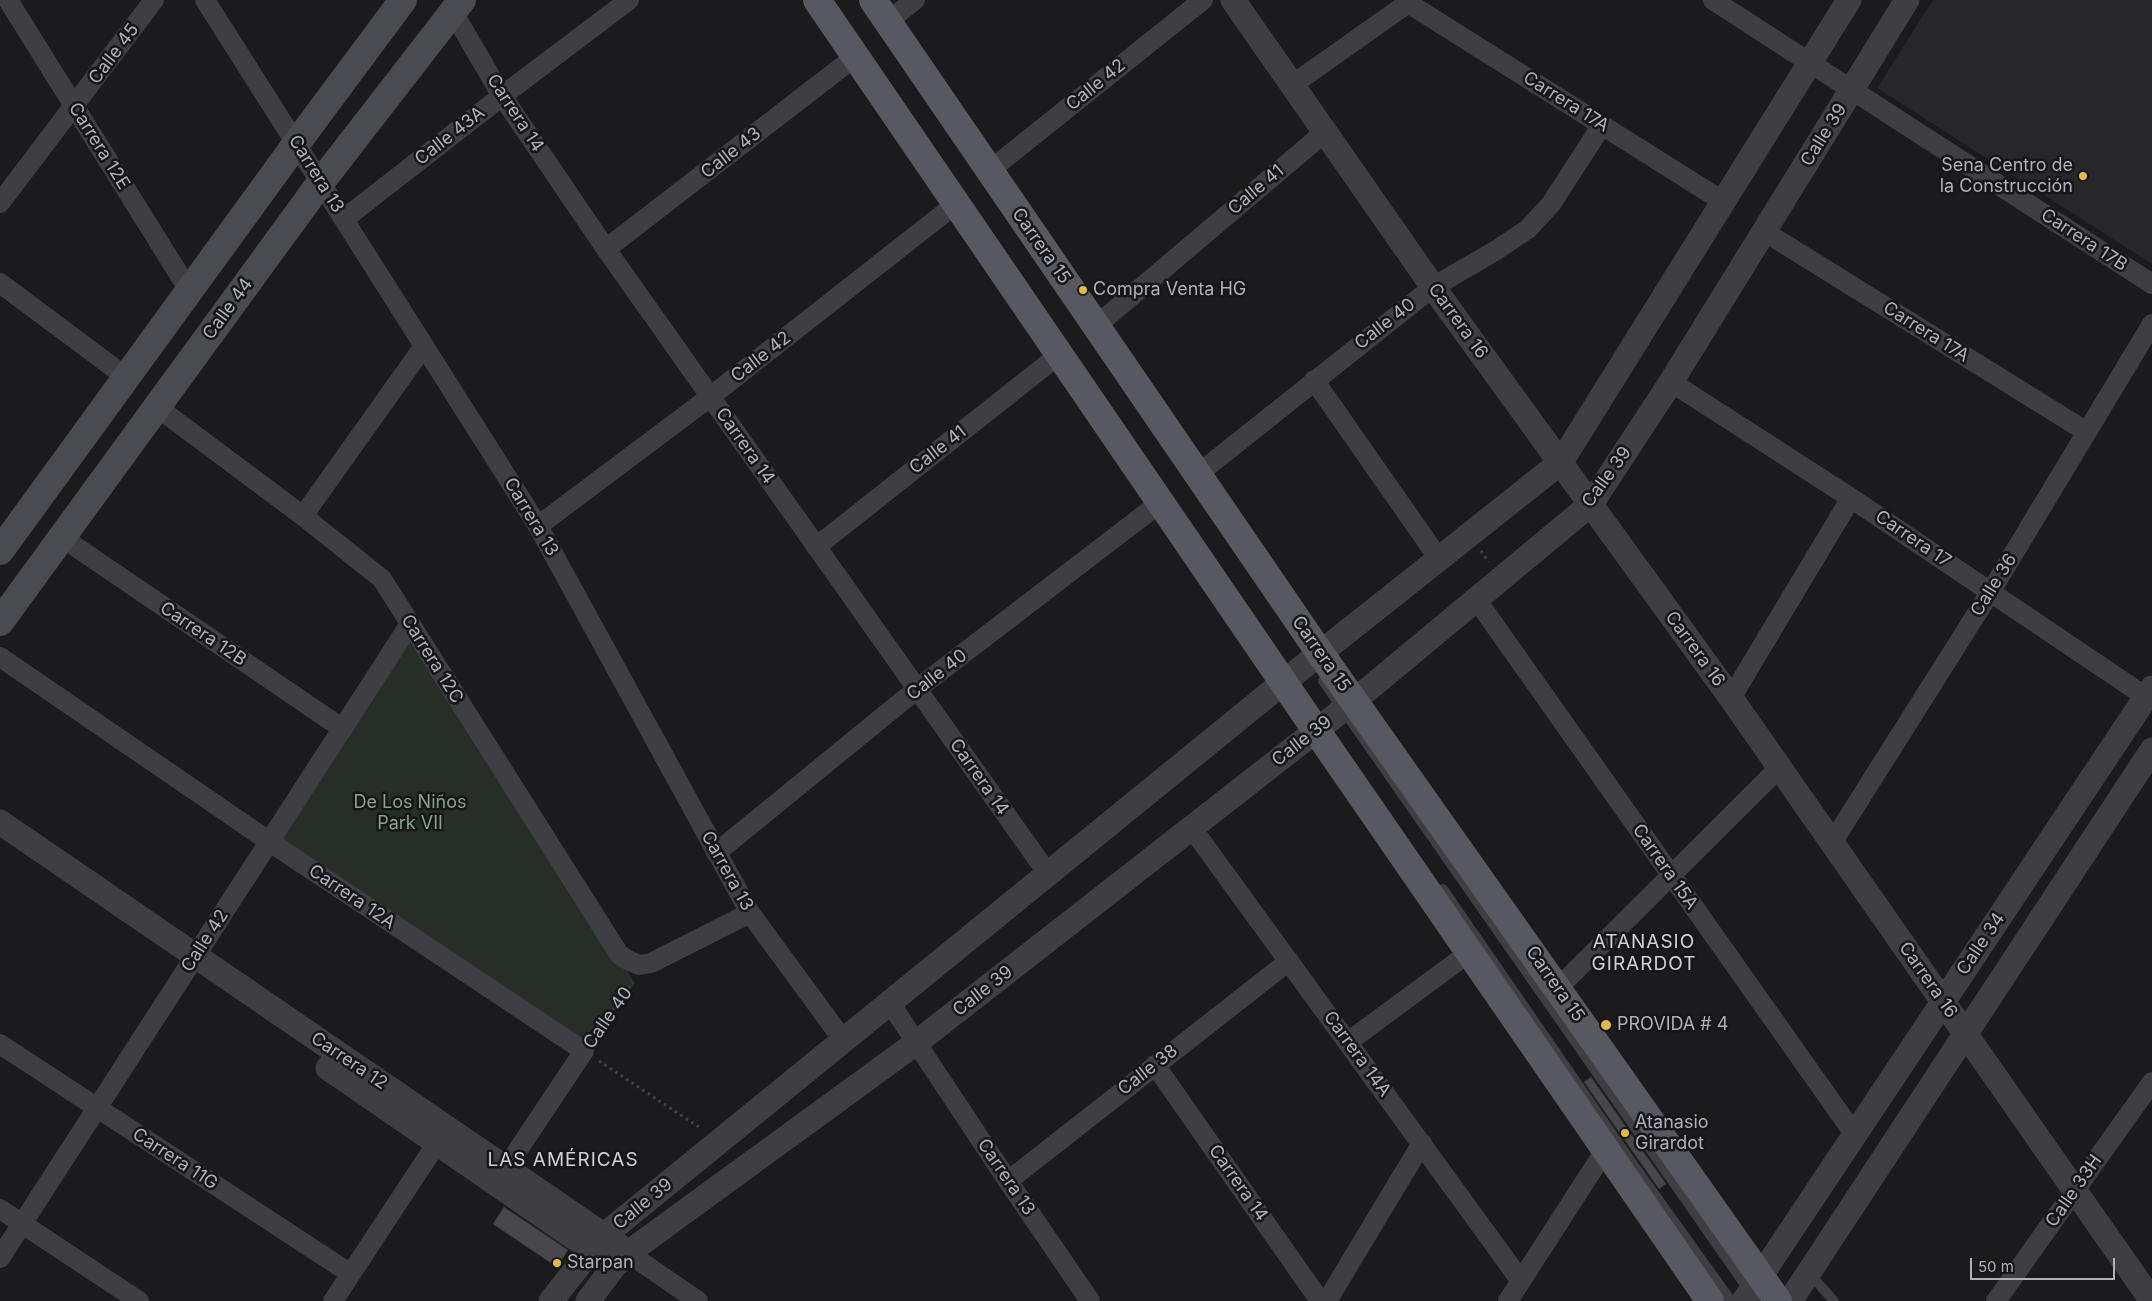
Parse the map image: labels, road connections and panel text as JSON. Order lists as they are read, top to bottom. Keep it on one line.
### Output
{"streets":{"main road":["Carrera 15","Calle 44"],"street":["Calle 45","Calle 42","Carrera 17A","Carrera 14","Calle 39","Calle 43A","Carrera 12E","Calle 43","Carrera 13","Calle 41","Carrera 17B","Carrera 16","Calle 40","Carrera 17","Calle 36","Carrera 12B","Carrera 12C","Carrera 15A","Carrera 12A","Calle 34","Carrera 14A","Carrera 12","Calle 38","Carrera 11G","Calle 33H"]},"crossings":[["Calle 45","Carrera 12E"],["Calle 42","Carrera 14"],["Calle 42","Carrera 13"],["Calle 42","Carrera 15"],["Calle 42","Carrera 12B"],["Calle 42","Carrera 12C"],["Calle 42","Carrera 12A"],["Calle 42","Carrera 12"],["Calle 42","Carrera 11G"],["Carrera 17A","Calle 39"],["Carrera 17A","Calle 40"],["Carrera 17A","Calle 36"],["Carrera 14","Calle 39"],["Carrera 14","Calle 43A"],["Carrera 14","Calle 43"],["Carrera 14","Calle 41"],["Carrera 14","Calle 44"],["Carrera 14","Calle 40"],["Carrera 14","Calle 38"],["Calle 39","Carrera 13"],["Calle 39","Carrera 17B"],["Calle 39","Carrera 15"],["Calle 39","Carrera 16"],["Calle 39","Carrera 17"],["Calle 39","Carrera 15A"],["Calle 39","Carrera 14A"],["Calle 39","Carrera 12"],["Calle 43A","Carrera 13"],["Calle 43","Carrera 15"],["Carrera 13","Calle 44"],["Carrera 13","Calle 40"],["Carrera 13","Calle 38"],["Calle 41","Carrera 15"],["Calle 41","Carrera 16"],["Carrera 15","Calle 40"],["Carrera 15","Calle 34"],["Calle 44","Carrera 12B"],["Calle 44","Carrera 12C"],["Carrera 16","Calle 40"],["Carrera 16","Calle 36"],["Carrera 16","Calle 34"],["Carrera 16","Calle 33H"],["Calle 40","Carrera 12C"],["Calle 40","Carrera 12A"],["Calle 40","Carrera 12"],["Carrera 17","Calle 36"],["Carrera 17","Calle 34"],["Carrera 15A","Calle 34"],["Carrera 14A","Calle 38"]],"districts":["ATANASIO GIRARDOT","LAS AMÉRICAS"],"parks":["De Los Niños Park VII"],"places":["Sena Centro de la Construcción","Compra Venta HG","PROVIDA # 4","Atanasio Girardot","Starpan"],"scale_bar":"50 m"}
